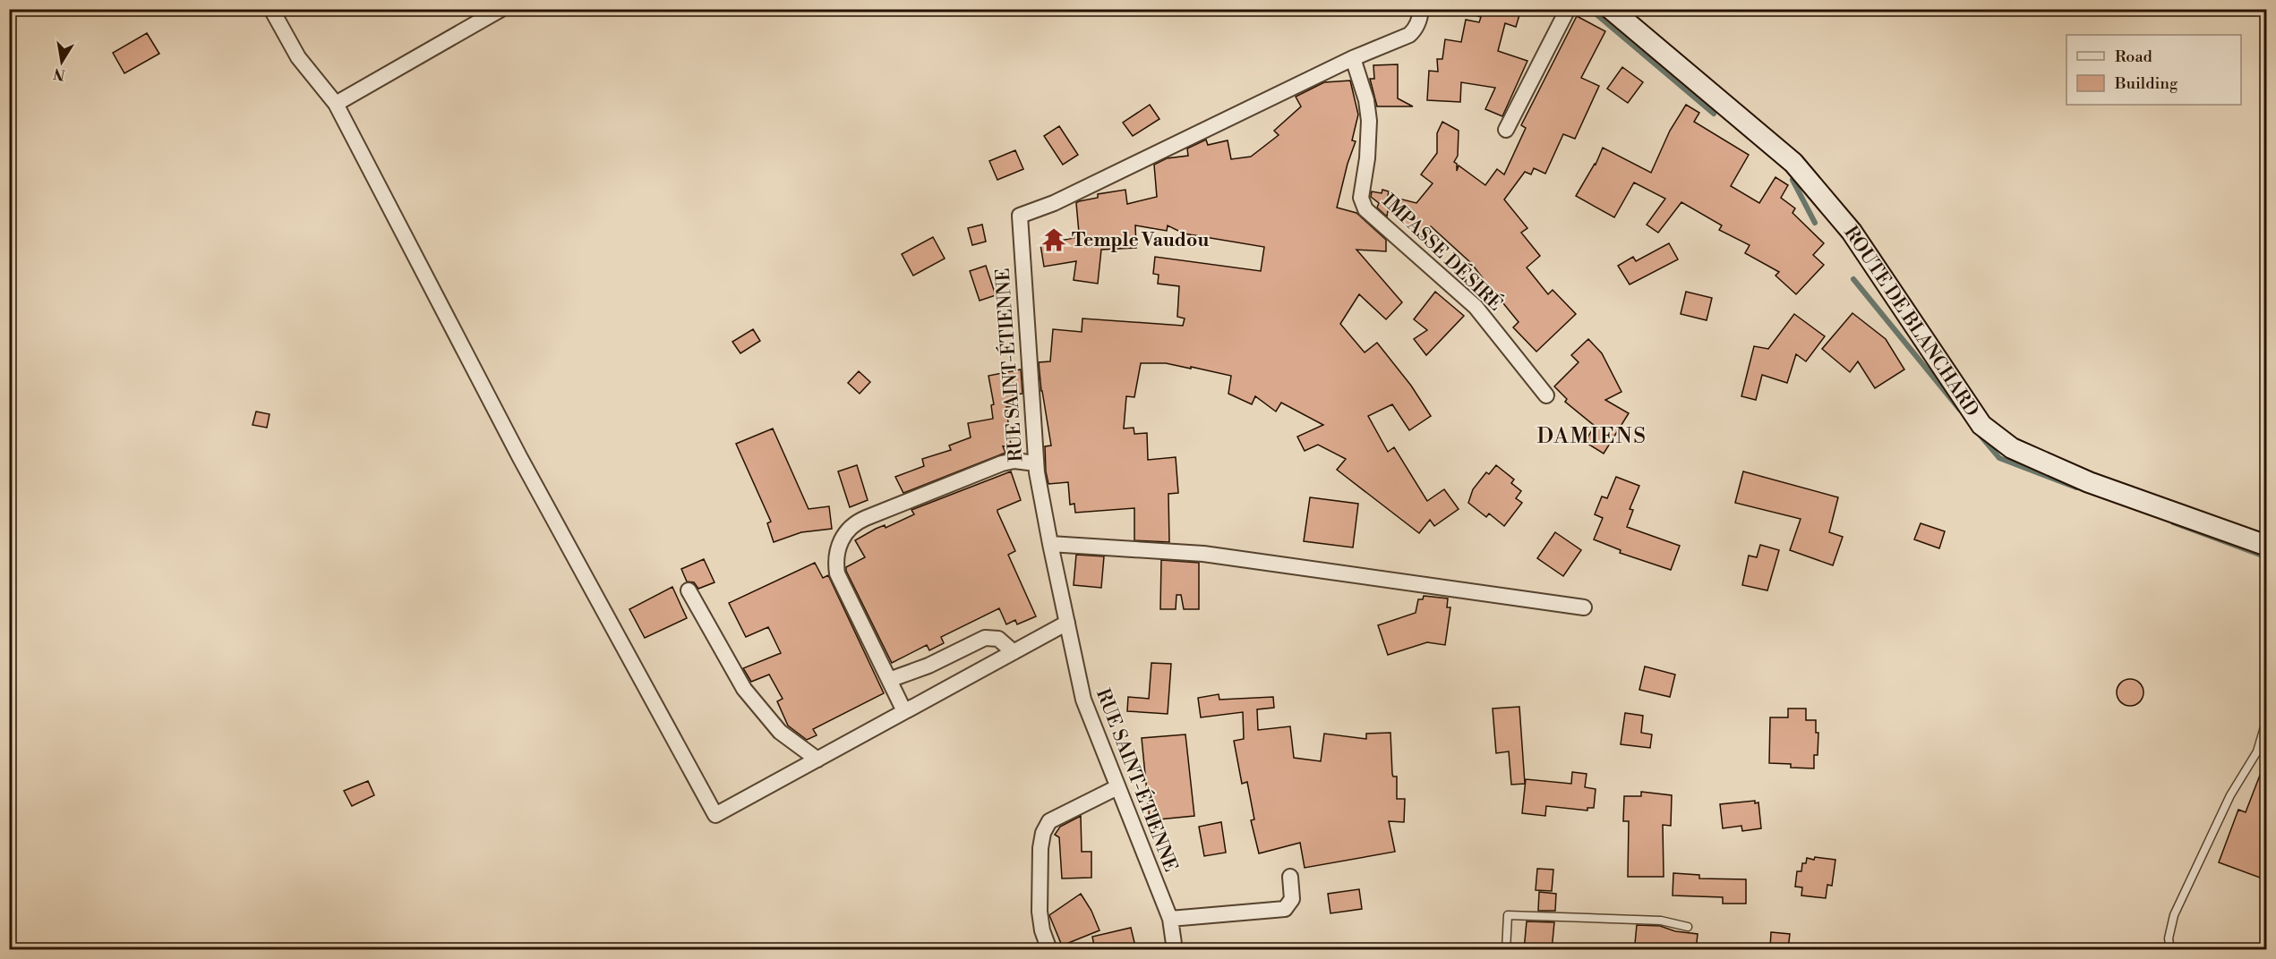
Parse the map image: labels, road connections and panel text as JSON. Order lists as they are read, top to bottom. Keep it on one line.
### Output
{"streets":{"street":["IMPASSE DÉSIRÉ","ROUTE DE BLANCHARD","RUE SAINT-ÉTIENNE"]},"crossings":[["IMPASSE DÉSIRÉ","RUE SAINT-ÉTIENNE"]],"districts":["DAMIENS"],"places":{"temple":["Temple Vaudou"]},"legend":["Road","Building"],"north":"bottom"}
